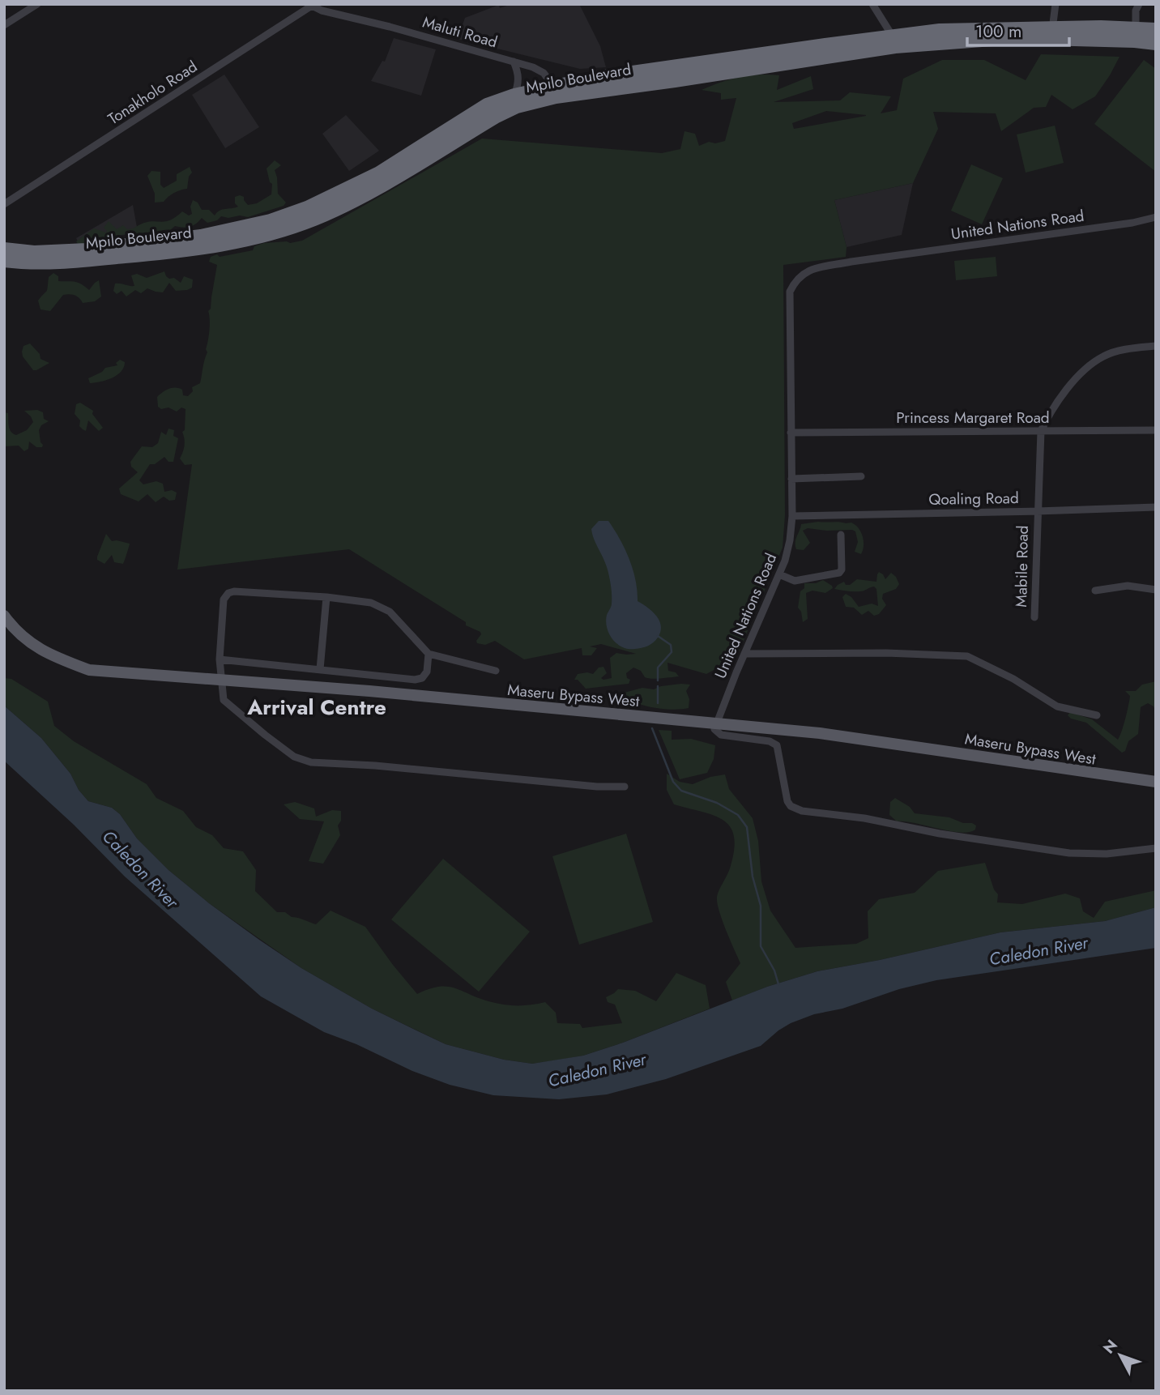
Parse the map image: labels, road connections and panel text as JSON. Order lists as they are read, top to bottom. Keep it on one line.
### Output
{"streets":{"highway":["Mpilo Boulevard"],"main road":["Maseru Bypass West"],"street":["Maluti Road","Tonakholo Road","United Nations Road","Princess Margaret Road","Qoaling Road","Mabile Road"]},"crossings":[["Maluti Road","Mpilo Boulevard"],["Maluti Road","Tonakholo Road"],["United Nations Road","Princess Margaret Road"],["United Nations Road","Qoaling Road"],["United Nations Road","Maseru Bypass West"],["Princess Margaret Road","Mabile Road"],["Qoaling Road","Mabile Road"]],"districts":["Arrival Centre"],"water":["Caledon River"],"scale_bar":"100 m","north":"top left"}
